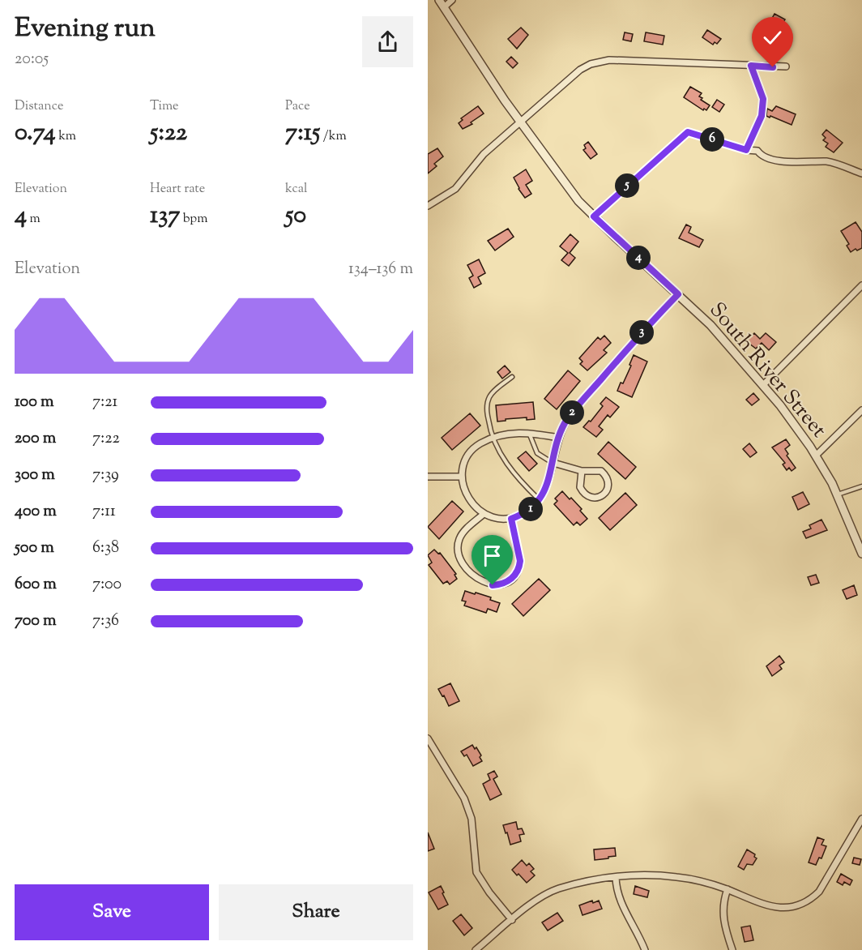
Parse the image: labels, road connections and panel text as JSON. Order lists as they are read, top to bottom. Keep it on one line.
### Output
{"streets":{"street":["South River Street"]},"page":{"heading":["Evening run","20:05"],"stats":[["Distance","0.74 km"],["Time","5:22"],["Pace","7:15 /km"],["Elevation","4 m"],["Heart rate","137 bpm"],["kcal","50"]],"pins":["6","5","4","3","2","1"],"chart":["Elevation","134–136 m"],"list":[{"name":"100 m","note":"7:21"},{"name":"200 m","note":"7:22"},{"name":"300 m","note":"7:39"},{"name":"400 m","note":"7:11"},{"name":"500 m","note":"6:38"},{"name":"600 m","note":"7:00"},{"name":"700 m","note":"7:36"}],"buttons":["Save","Share"]}}
